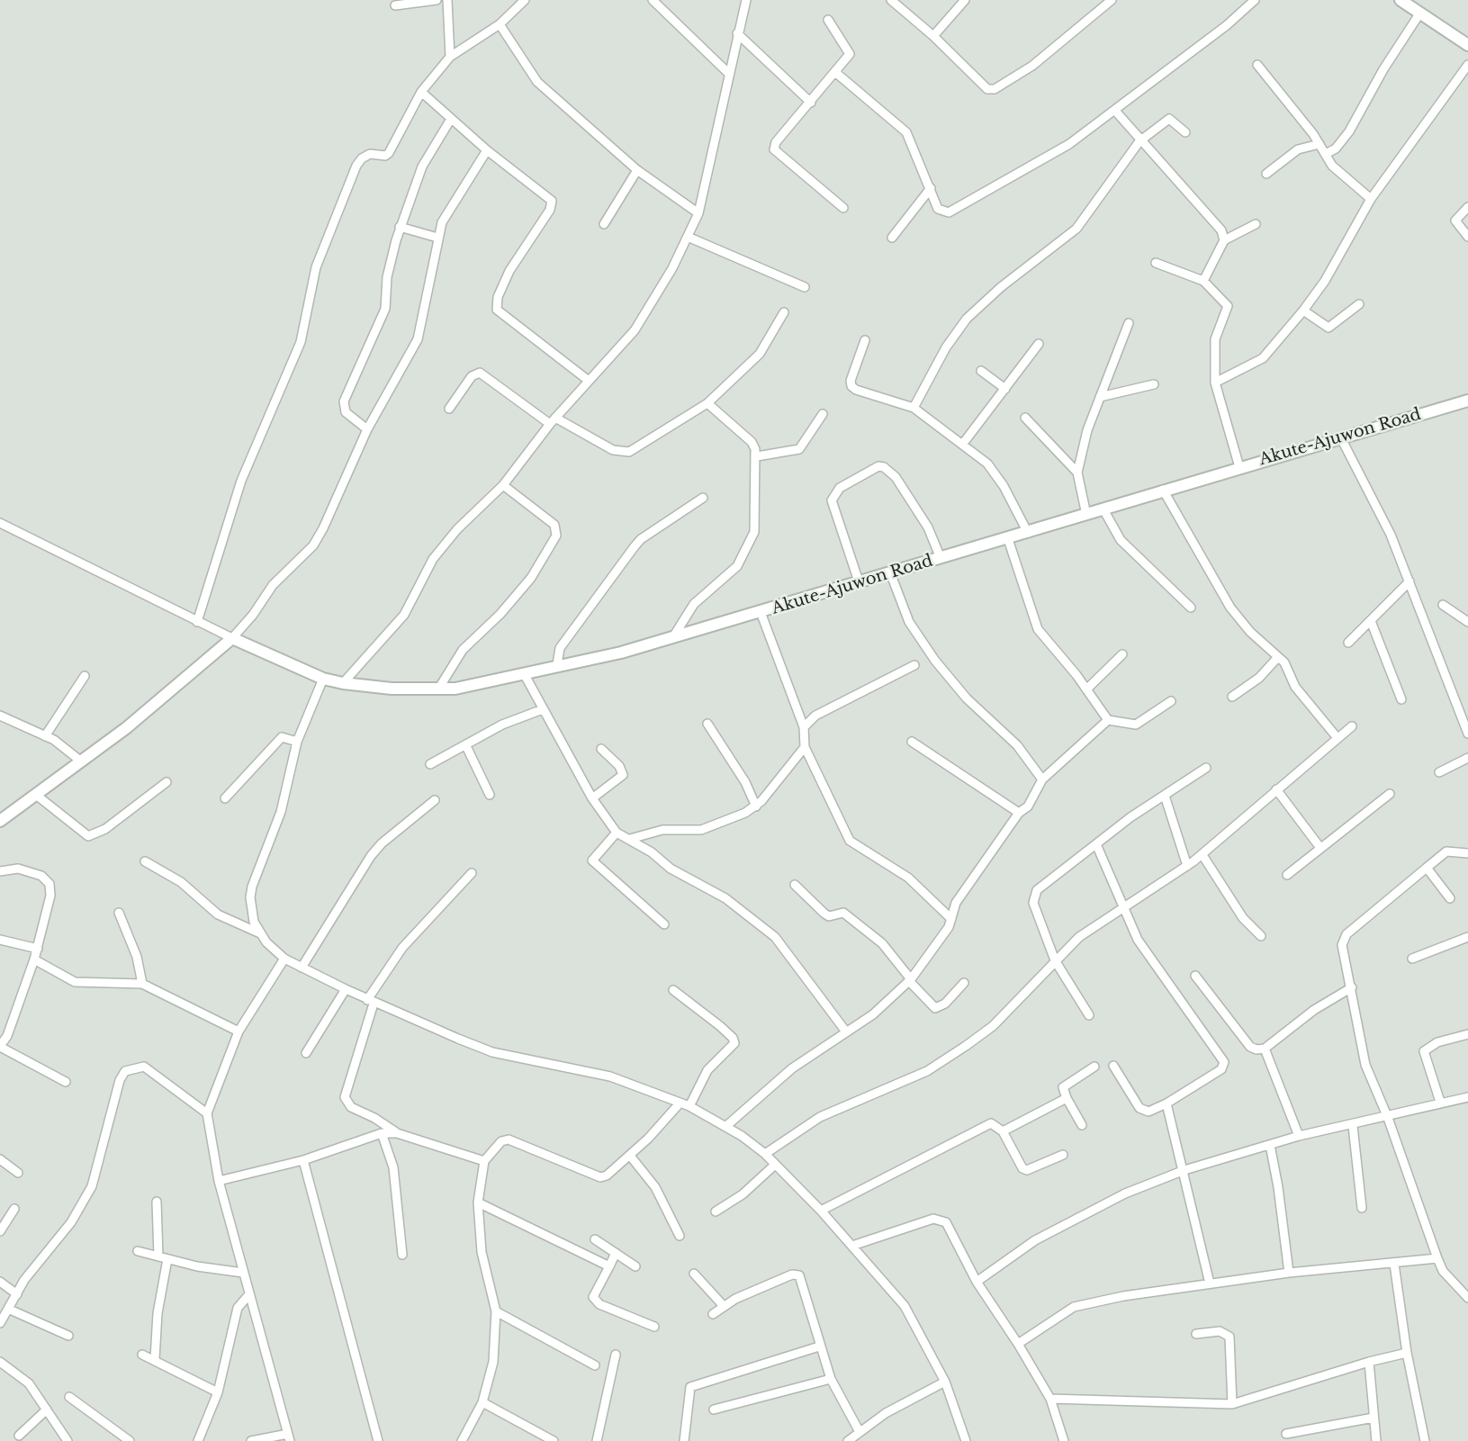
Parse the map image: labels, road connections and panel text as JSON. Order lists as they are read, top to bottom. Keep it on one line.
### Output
{"streets":{"main road":["Akute-Ajuwon Road"]}}
